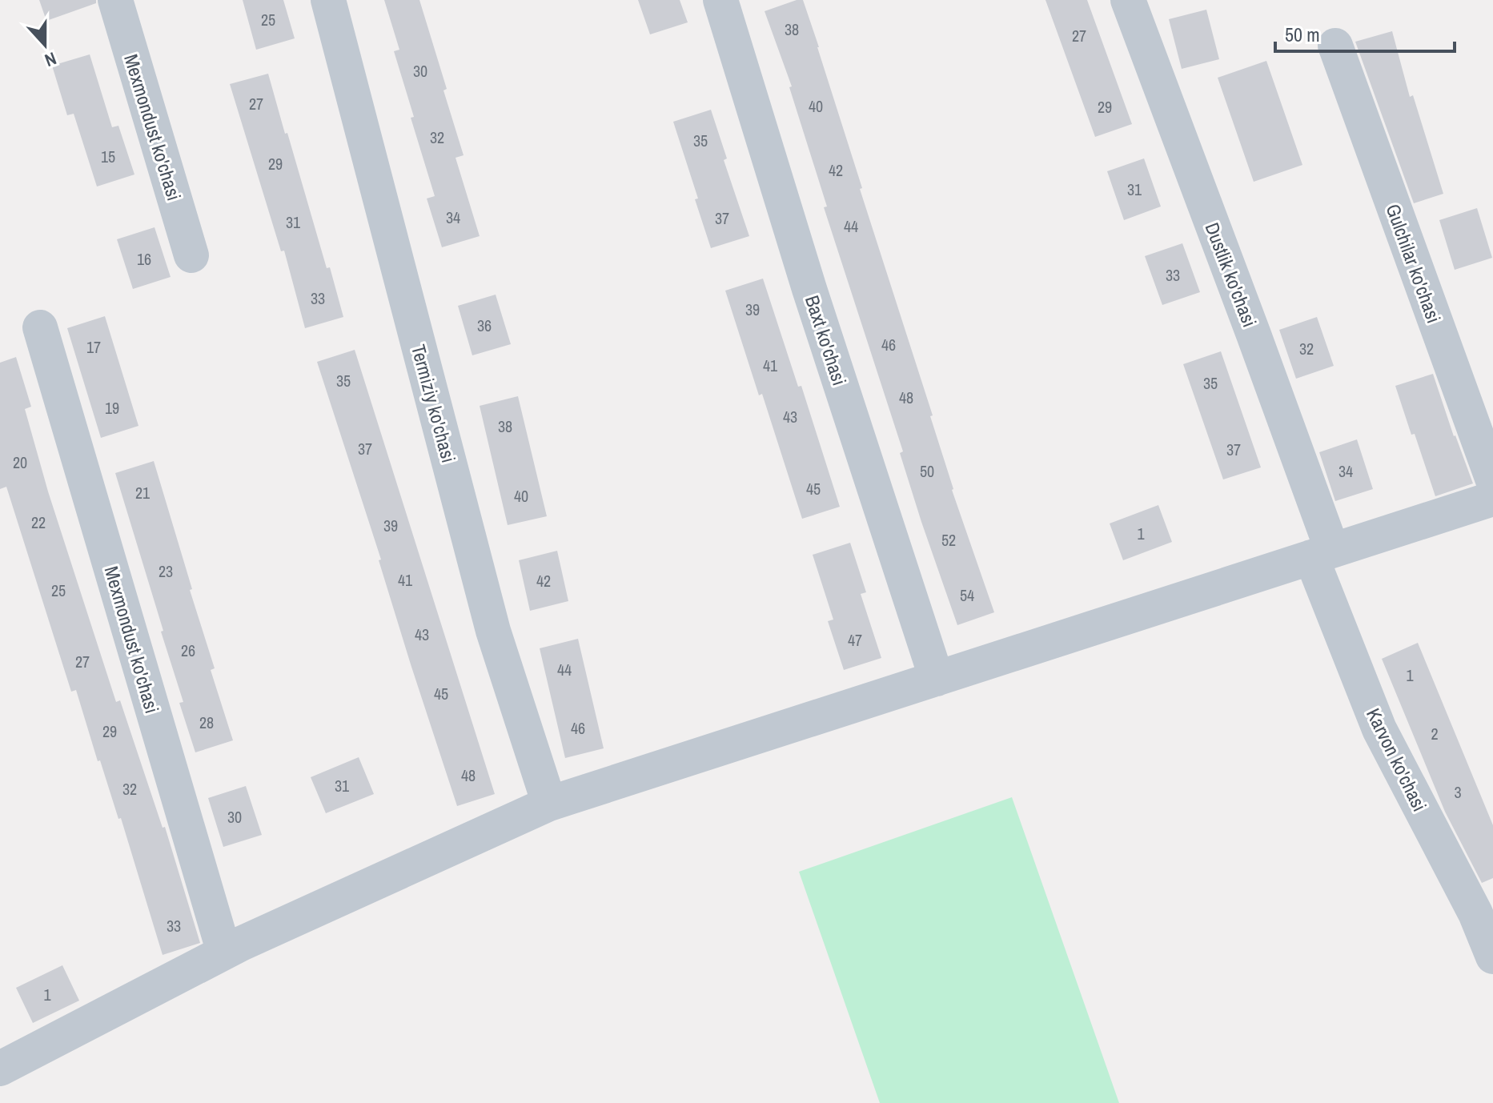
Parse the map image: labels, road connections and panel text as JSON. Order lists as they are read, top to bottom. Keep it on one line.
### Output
{"streets":{"street":["Mexmondust ko'chasi","Gulchilar ko'chasi","Dustlik ko'chasi","Baxt ko'chasi","Termiziy ko'chasi","Karvon ko'chasi"]},"crossings":[["Dustlik ko'chasi","Karvon ko'chasi"]],"house_numbers":["25","38","27","30","27","40","29","32","35","15","29","42","31","34","37","31","44","16","33","33","39","36","46","17","32","41","35","35","48","19","43","38","37","37","20","50","34","45","21","40","22","39","1","52","23","41","42","25","54","43","47","26","27","44","1","45","28","46","29","2","48","31","32","3","30","33","1"],"scale_bar":"50 m","north":"bottom"}
